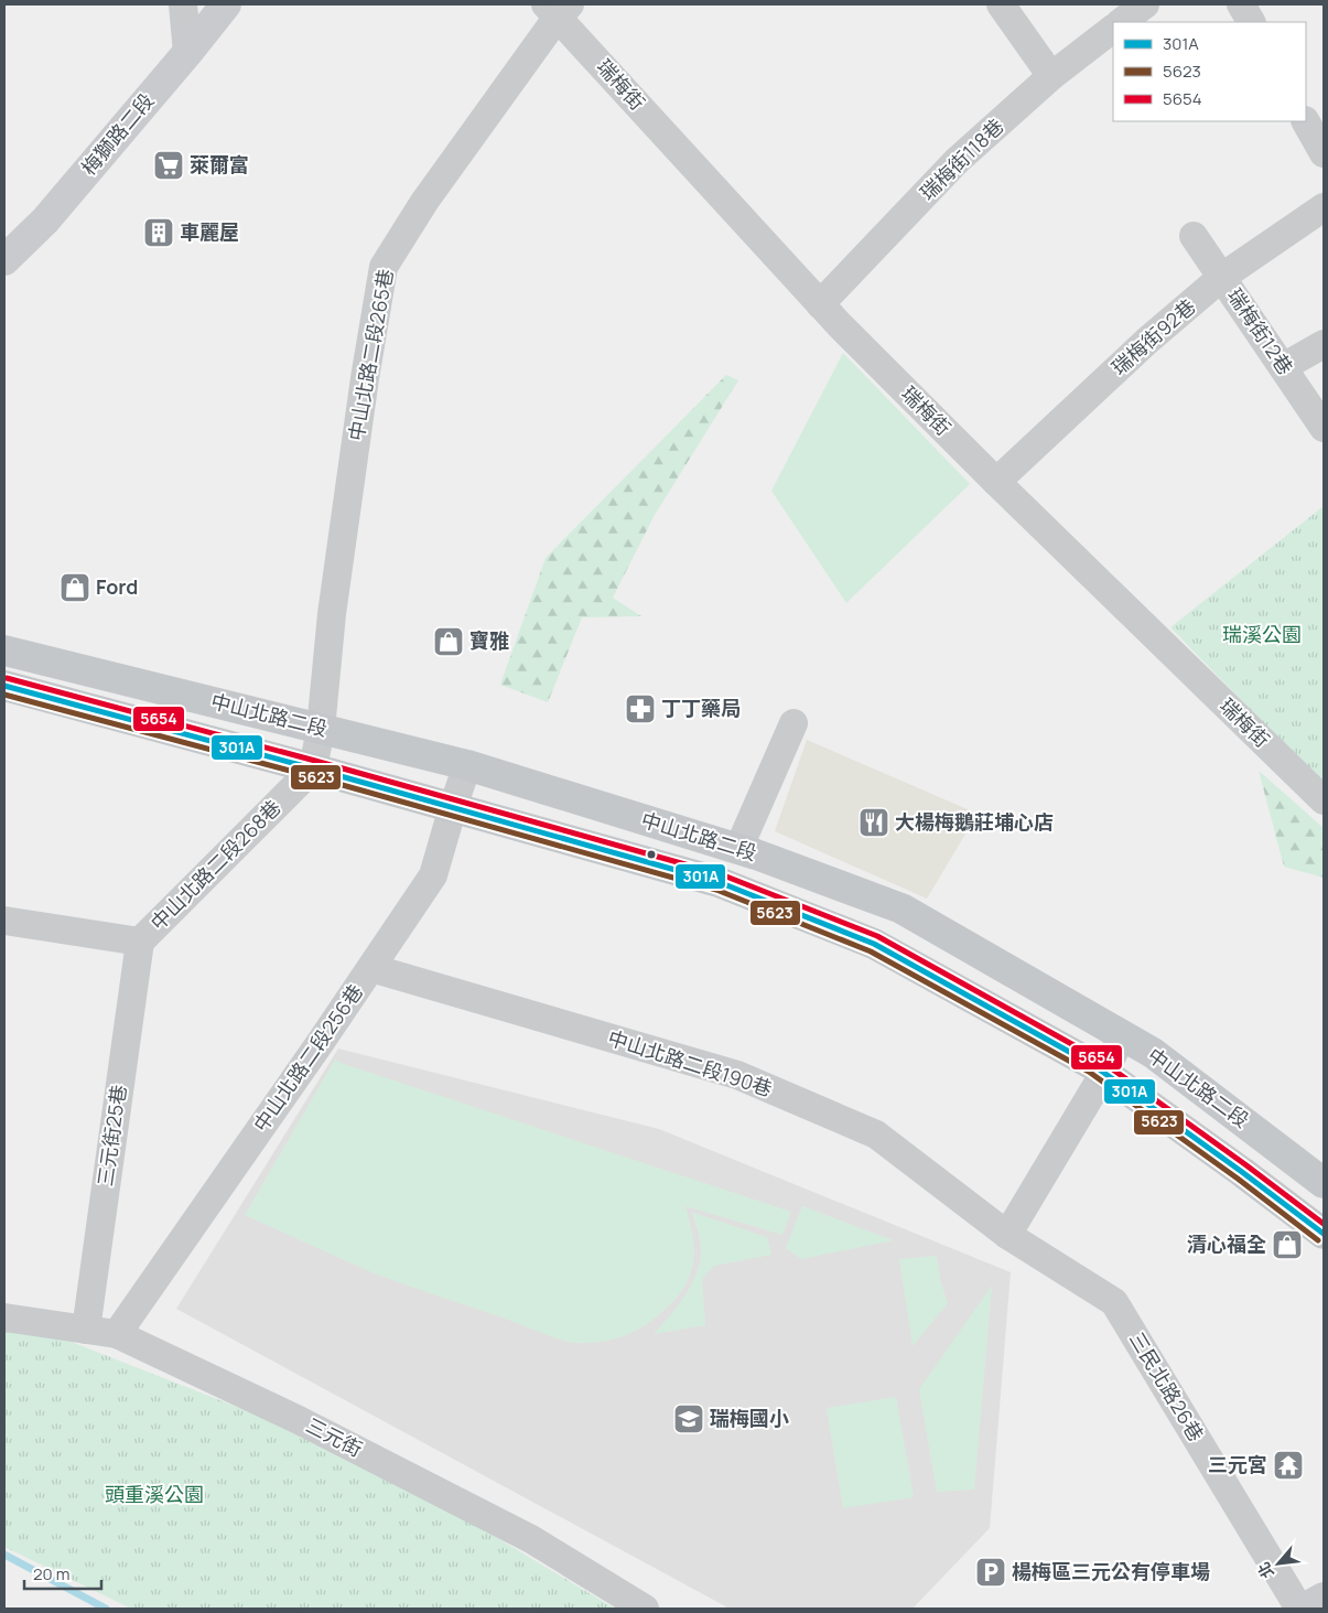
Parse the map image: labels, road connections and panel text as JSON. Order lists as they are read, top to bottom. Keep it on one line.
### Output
{"streets":{"main road":["中山北路二段"],"street":["瑞梅街","梅獅路二段","瑞梅街118巷","瑞梅街12巷","瑞梅街92巷","中山北路二段265巷","中山北路二段268巷","中山北路二段256巷","中山北路二段190巷","三元街25巷","三民北路26巷","三元街"]},"crossings":[["瑞梅街","瑞梅街118巷"],["瑞梅街","瑞梅街92巷"],["瑞梅街","中山北路二段265巷"],["瑞梅街12巷","瑞梅街92巷"],["中山北路二段265巷","中山北路二段"],["中山北路二段","中山北路二段268巷"],["中山北路二段","中山北路二段256巷"],["中山北路二段268巷","三元街25巷"],["中山北路二段256巷","中山北路二段190巷"],["中山北路二段256巷","三元街"],["中山北路二段190巷","三民北路26巷"],["三元街25巷","三元街"]],"parks":["瑞溪公園","頭重溪公園"],"places":{"supermarket":["萊爾富"],"building":["車麗屋"],"shop":["Ford","寶雅","清心福全"],"pharmacy":["丁丁藥局"],"restaurant":["大楊梅鵝莊埔心店"],"school or university":["瑞梅國小"],"temple":["三元宮"],"parking":["楊梅區三元公有停車場"]},"lines":["transit line 5654","transit line 301A","transit line 5623"],"legend":["301A","5623","5654"],"scale_bar":"20 m","north":"bottom left"}
